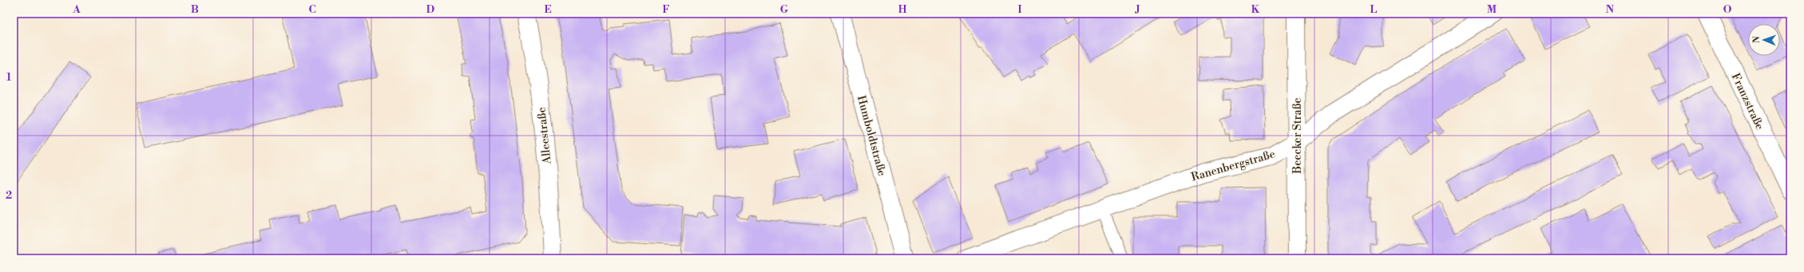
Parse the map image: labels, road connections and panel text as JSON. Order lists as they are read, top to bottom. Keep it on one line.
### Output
{"streets":{"street":["Franzstraße","Alleestraße","Humboldtstraße","Beecker Straße","Ranenbergstraße"]},"crossings":[["Beecker Straße","Ranenbergstraße"]],"north":"left","grid":{"columns":["A","B","C","D","E","F","G","H","I","J","K","L","M","N","O"],"rows":["1","2"]}}
